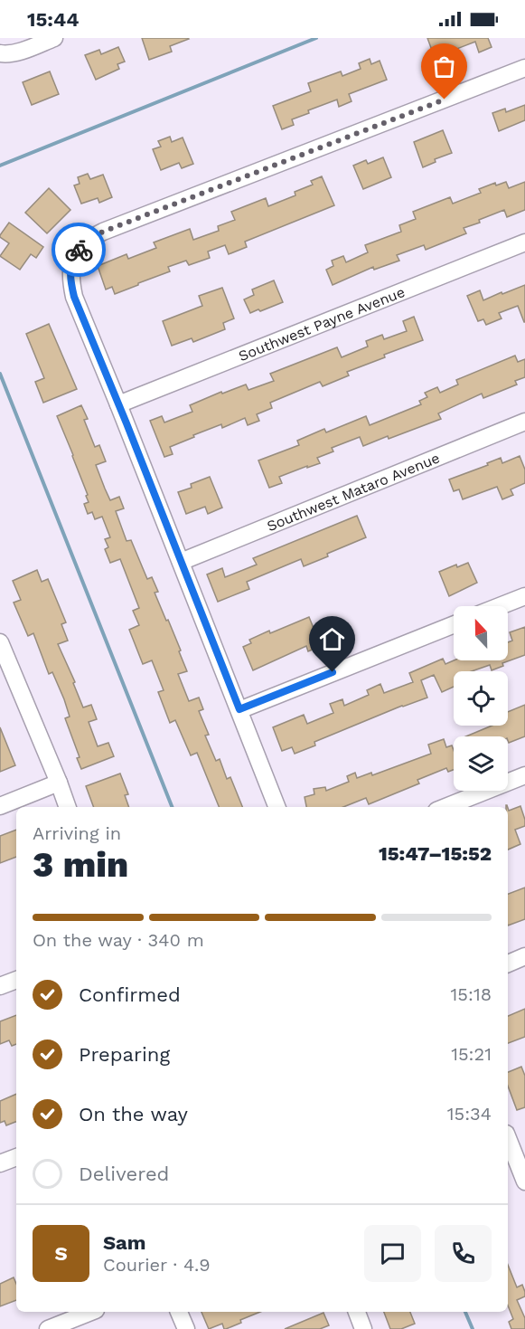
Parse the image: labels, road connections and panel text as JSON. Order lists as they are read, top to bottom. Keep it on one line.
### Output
{"streets":{"street":["Southwest Payne Avenue","Southwest Mataro Avenue"]},"north":"top","page":{"status":"15:44","heading":["3 min","Arriving in","15:47–15:52"],"panel":["Sam","Courier · 4.9"],"bar":"On the way · 340 m","list":[["Confirmed","15:18"],["Preparing","15:21"],["On the way","15:34"],"Delivered"],"round":"S"}}
